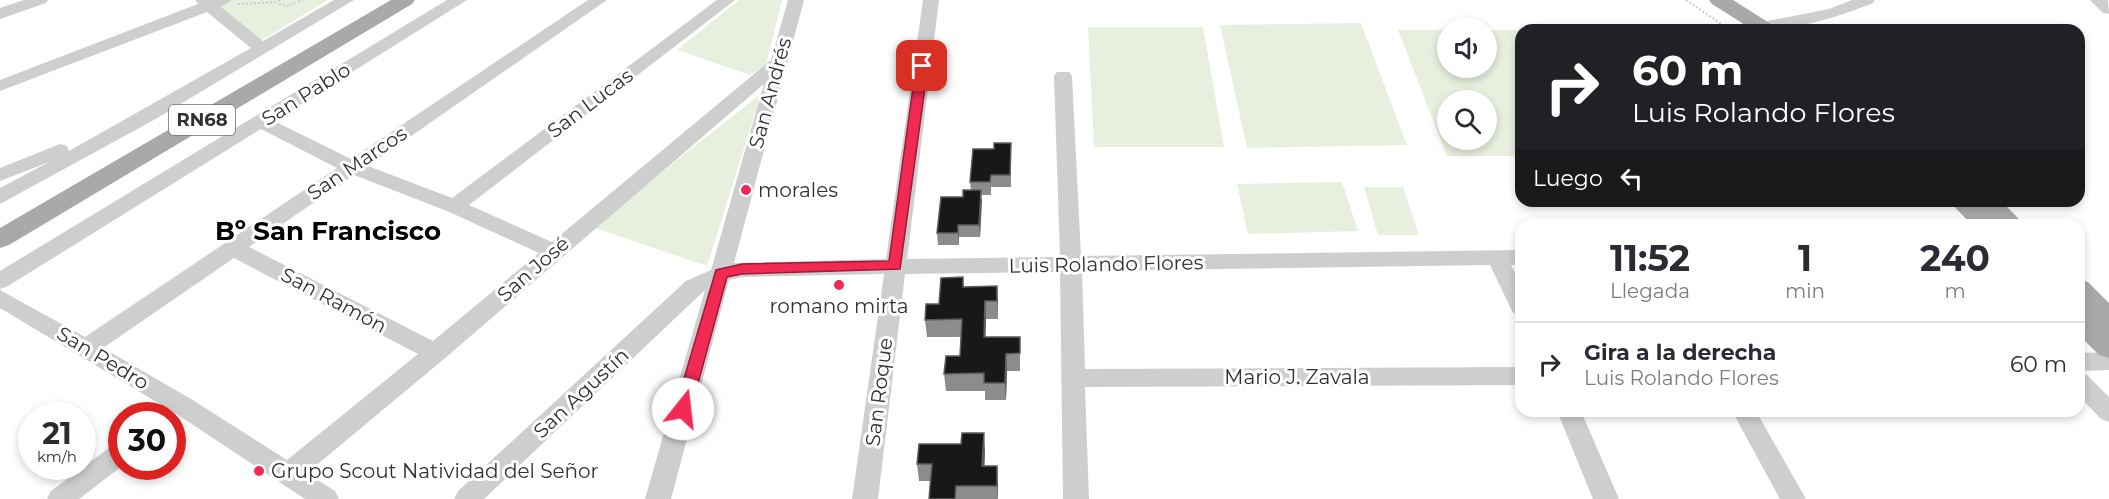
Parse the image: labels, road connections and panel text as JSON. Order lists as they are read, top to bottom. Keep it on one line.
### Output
{"streets":{"main road":["RN68"],"street":["San Andrés","San Pablo","San Lucas","San Marcos","Luis Rolando Flores","San José","San Ramón","San Pedro","Mario J. Zavala","San Roque","San Agustín"]},"crossings":[["San Andrés","Luis Rolando Flores"],["San Andrés","San José"],["San Marcos","San Ramón"],["San Marcos","San Pedro"],["Luis Rolando Flores","San Roque"],["Luis Rolando Flores","San Agustín"],["San José","San Ramón"],["San José","San Pedro"]],"districts":["Bº San Francisco"],"places":["morales","romano mirta","Grupo Scout Natividad del Señor"],"page":{"turn":["60 m","Luis Rolando Flores"],"then":"Luego","eta":["11:52","Llegada","1","min","240","m"],"list":[{"name":"Gira a la derecha","note":"Luis Rolando Flores","value":"60 m"}],"speed":"21 km/h","limit":"30"}}
